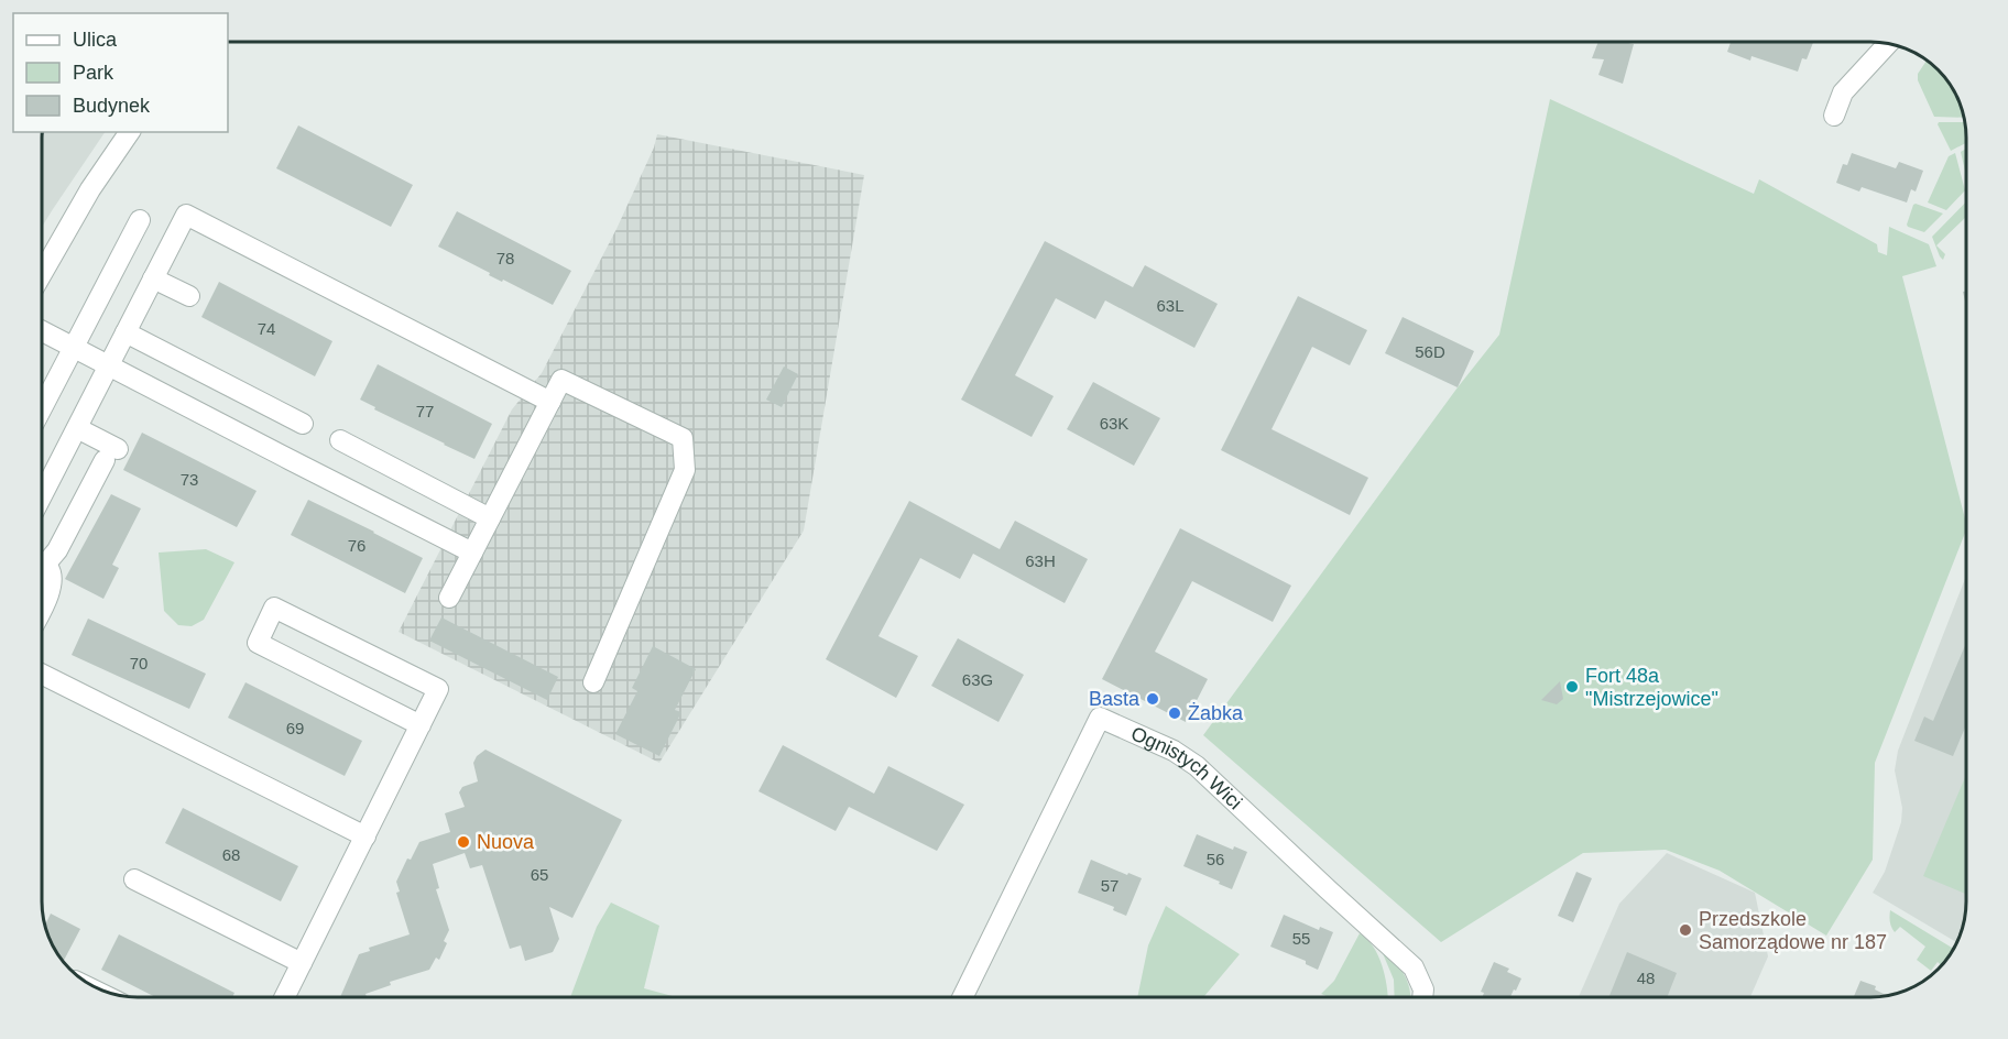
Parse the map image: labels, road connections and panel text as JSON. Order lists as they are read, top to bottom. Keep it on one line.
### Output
{"streets":{"street":["Ognistych Wici"]},"places":["Fort 48a \"Mistrzejowice\"","Basta","Żabka","Nuova","Przedszkole Samorządowe nr 187"],"house_numbers":["78","63L","74","56D","77","63K","73","76","63H","70","63G","69","68","56","65","57","55","48"],"legend":["Ulica","Park","Budynek"]}
